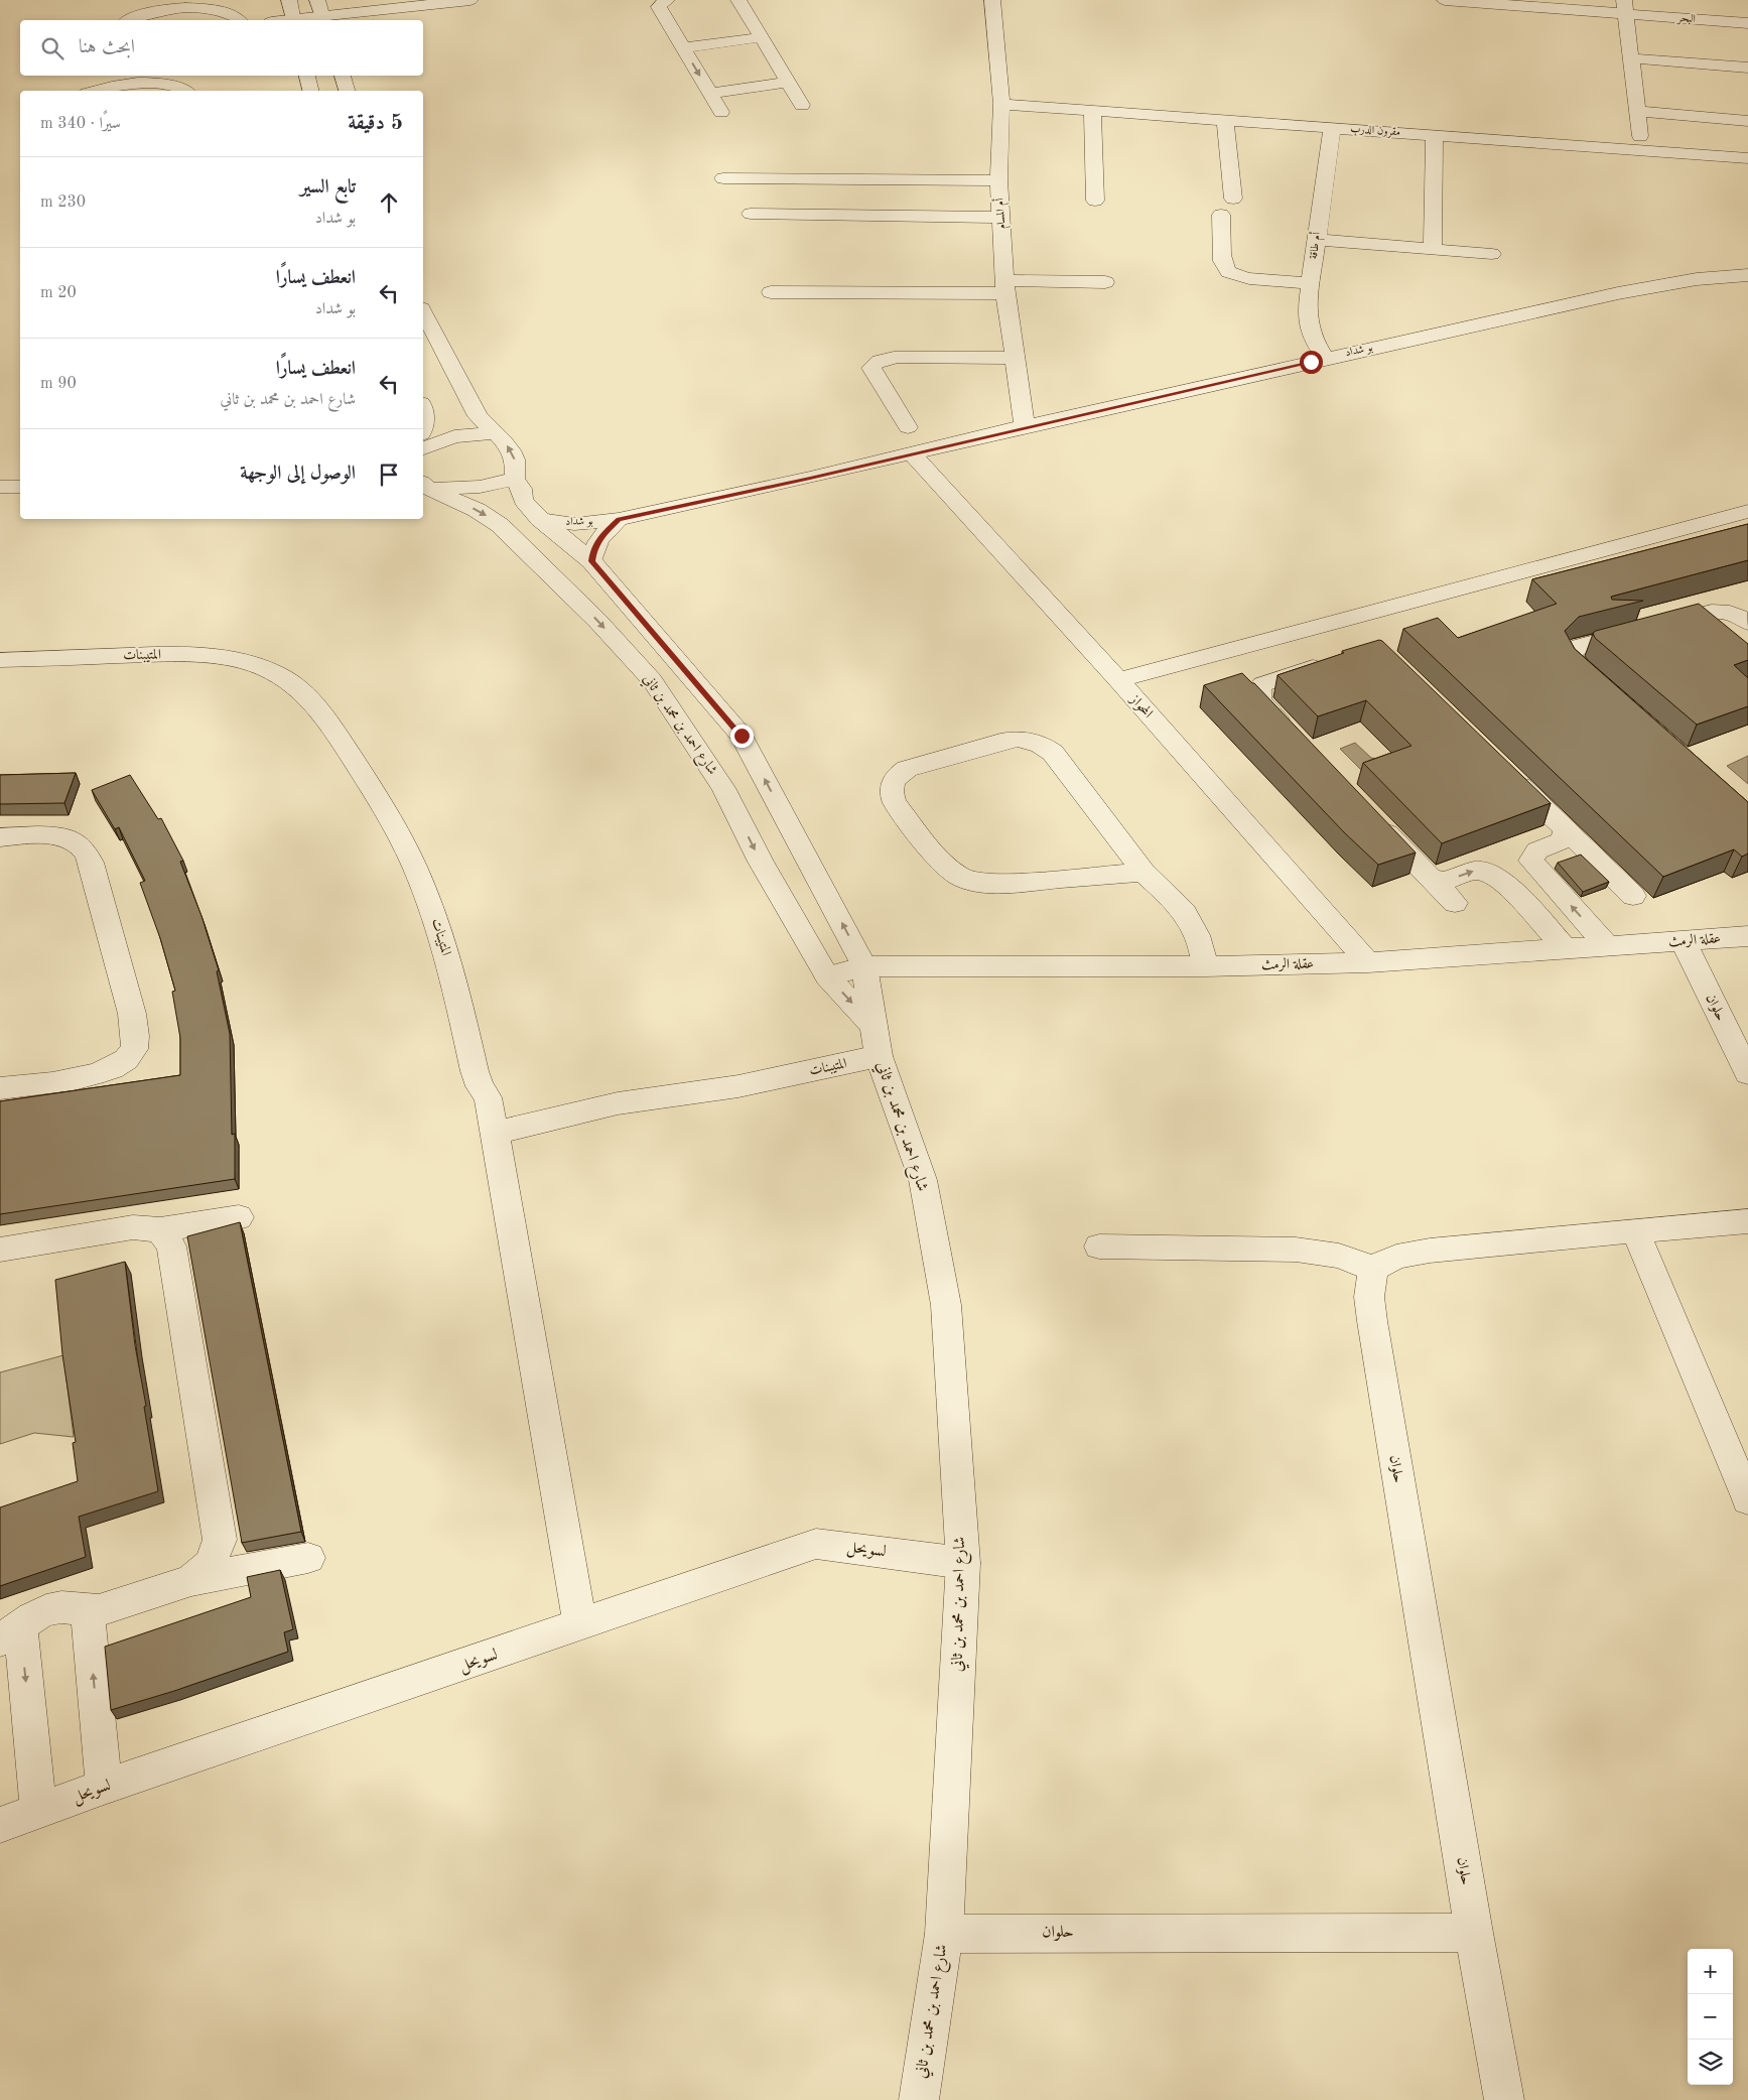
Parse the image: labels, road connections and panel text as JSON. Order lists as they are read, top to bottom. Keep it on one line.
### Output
{"streets":{"street":["البحر","مقرون الدرب","أم المسام","أم طاقة","بو شداد","المتيبنات","المحواز","شارع احمد بن محمد بن ثاني","عقلة الرمث","حلوان","لسويحل"]},"crossings":[["مقرون الدرب","أم المسام"],["مقرون الدرب","أم طاقة"],["أم المسام","بو شداد"],["أم طاقة","بو شداد"],["بو شداد","المحواز"],["بو شداد","شارع احمد بن محمد بن ثاني"],["المتيبنات","شارع احمد بن محمد بن ثاني"],["المحواز","عقلة الرمث"],["شارع احمد بن محمد بن ثاني","عقلة الرمث"],["شارع احمد بن محمد بن ثاني","حلوان"],["شارع احمد بن محمد بن ثاني","لسويحل"],["عقلة الرمث","حلوان"]],"page":{"search":"ابحث هنا","heading":["5 دقيقة","سيرًا · 340 m"],"list":[["تابع السير","بو شداد","230 m"],["انعطف يسارًا","بو شداد","20 m"],["انعطف يسارًا","شارع احمد بن محمد بن ثاني","90 m"],"الوصول إلى الوجهة"],"map_buttons":["+","−"]}}
